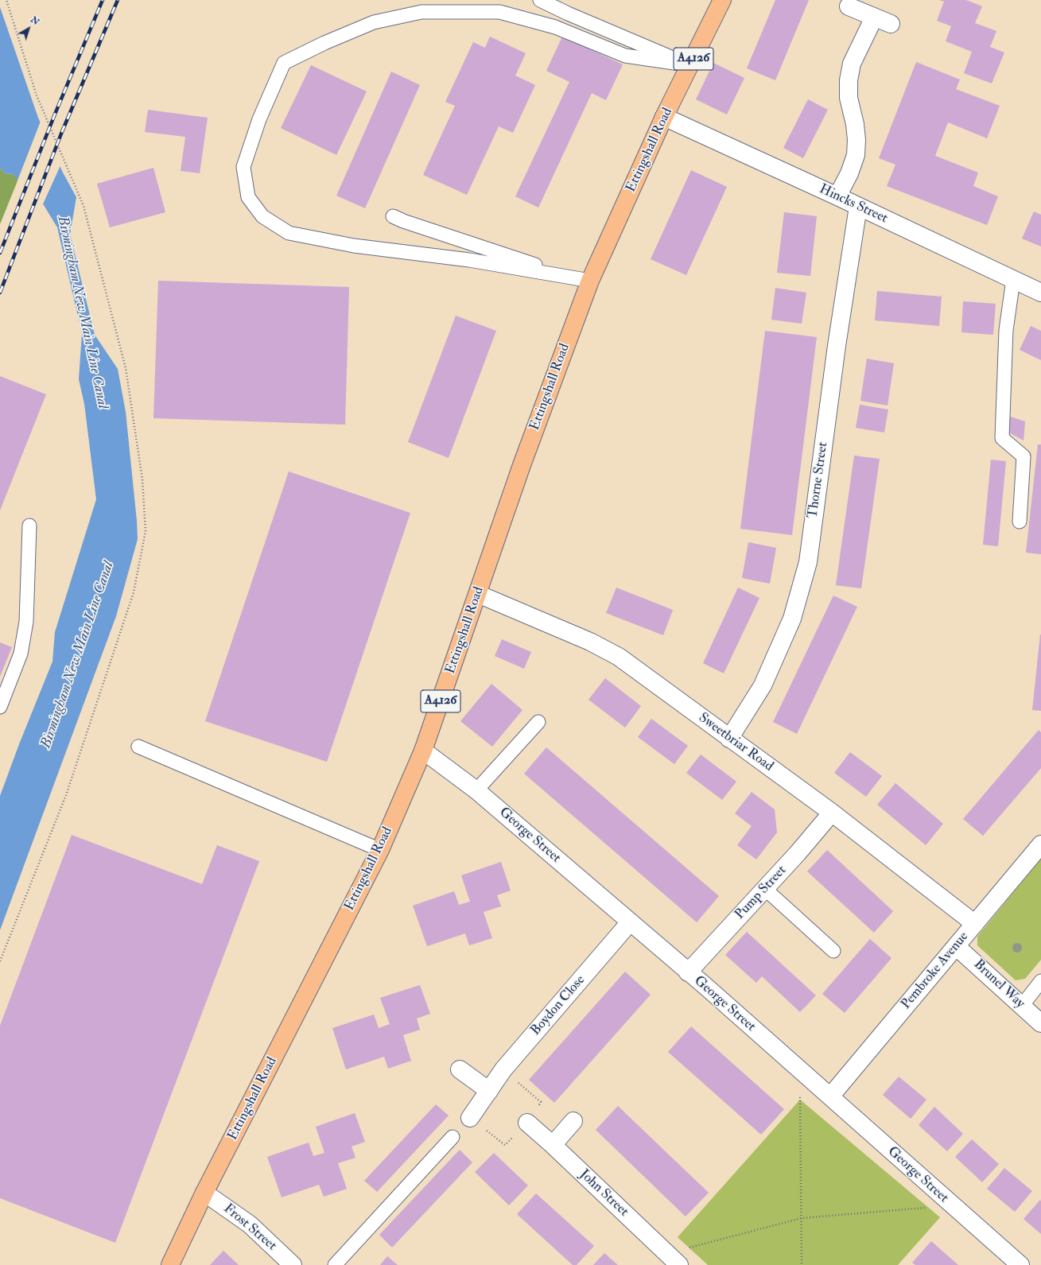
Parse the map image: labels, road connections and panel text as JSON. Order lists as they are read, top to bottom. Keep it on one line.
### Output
{"streets":{"main road":["A4126","Ettingshall Road"],"street":["Hincks Street","Thorne Street","Sweetbriar Road","George Street","Pump Street","Pembroke Avenue","Brunel Way","Boydon Close","John Street","Frost Street"]},"crossings":[["Ettingshall Road","Hincks Street"],["Ettingshall Road","Sweetbriar Road"],["Ettingshall Road","George Street"],["Ettingshall Road","Frost Street"],["Hincks Street","Thorne Street"],["Thorne Street","Sweetbriar Road"],["Sweetbriar Road","Pump Street"],["Sweetbriar Road","Pembroke Avenue"],["George Street","Pump Street"],["George Street","Pembroke Avenue"],["George Street","Boydon Close"],["Pembroke Avenue","Brunel Way"]],"water":["Birmingham New Main Line Canal"],"north":"top right"}
